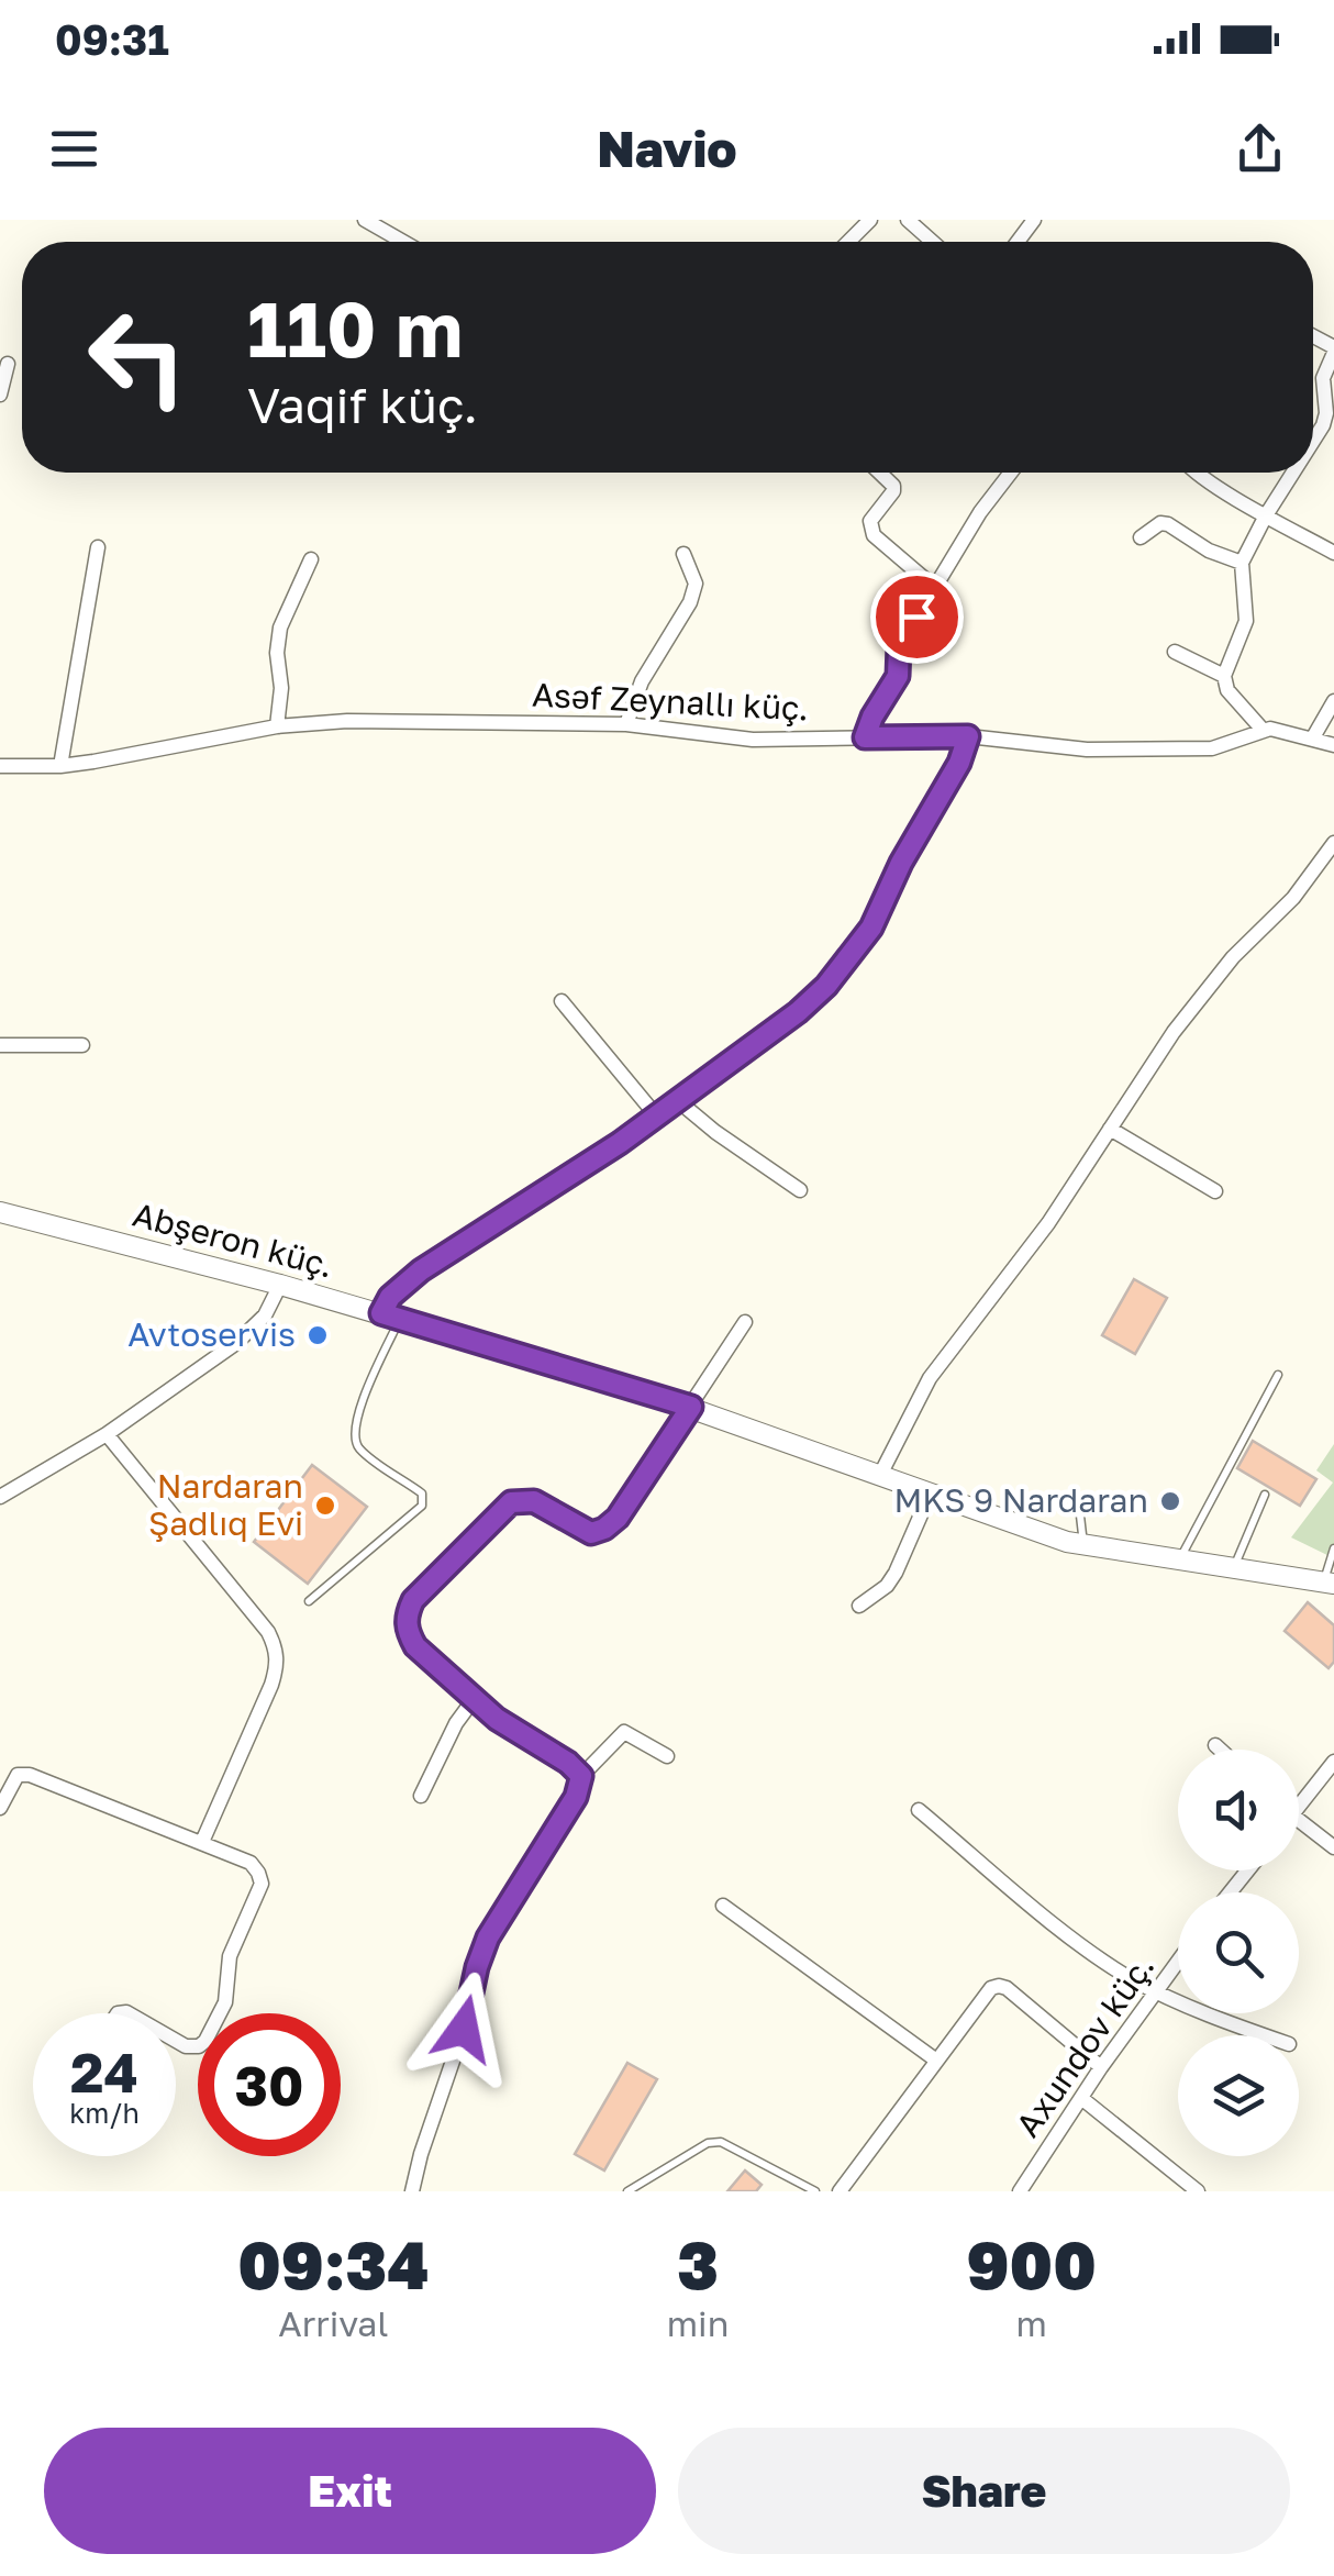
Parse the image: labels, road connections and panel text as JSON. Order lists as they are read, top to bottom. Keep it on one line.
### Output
{"streets":{"main road":["Abşeron küç."],"street":["Asəf Zeynallı küç.","Axundov küç."]},"places":["Avtoservis","MKS 9 Nardaran","Nardaran Şadlıq Evi"],"page":{"status":"09:31","header":"Navio","turn":["110 m","Vaqif küç."],"speed":"24 km/h","limit":"30","eta":["09:34","Arrival","3","min","900","m"],"buttons":["Exit","Share"]}}
